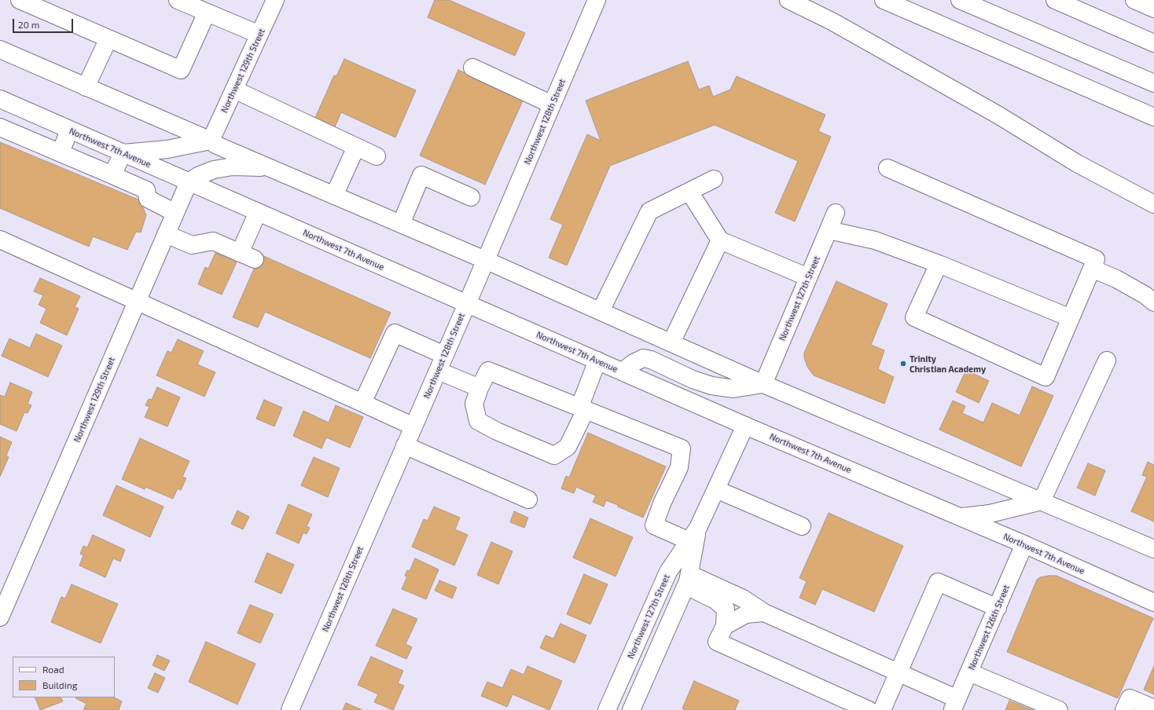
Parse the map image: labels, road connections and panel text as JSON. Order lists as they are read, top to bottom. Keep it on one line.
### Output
{"streets":{"main road":["Northwest 129th Street","Northwest 128th Street","Northwest 7th Avenue","Northwest 127th Street","Northwest 126th Street"]},"crossings":[["Northwest 129th Street","Northwest 7th Avenue"],["Northwest 128th Street","Northwest 7th Avenue"],["Northwest 7th Avenue","Northwest 127th Street"],["Northwest 7th Avenue","Northwest 126th Street"]],"places":["Trinity Christian Academy"],"legend":["Road","Building"],"scale_bar":"20 m"}
